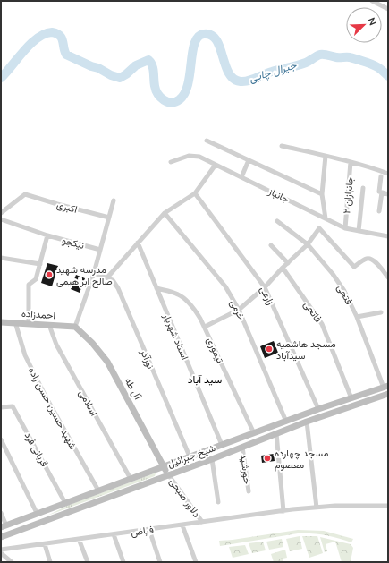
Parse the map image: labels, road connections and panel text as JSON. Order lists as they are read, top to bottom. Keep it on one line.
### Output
{"streets":{"street":["جانباز","جانبازان ۲","اکبری","نیکجو","فتحی","زارعی","خرمی","فاتحی","احمدزاده","استاد شهریار","تیموری","نورآذر","آل طه","اسلامی","شهید حسین حسن زاده","قربانی فرد","شیخ جبرائیل","خورشید","دلاور صبحی","فیاض"]},"crossings":[["جانباز","جانبازان ۲"],["فتحی","شیخ جبرائیل"],["زارعی","شیخ جبرائیل"],["خرمی","شیخ جبرائیل"],["فاتحی","شیخ جبرائیل"],["احمدزاده","آل طه"],["احمدزاده","اسلامی"],["احمدزاده","شهید حسین حسن زاده"],["استاد شهریار","تیموری"],["استاد شهریار","شیخ جبرائیل"],["تیموری","شیخ جبرائیل"],["نورآذر","شیخ جبرائیل"],["آل طه","شیخ جبرائیل"],["آل طه","دلاور صبحی"],["اسلامی","شیخ جبرائیل"],["شهید حسین حسن زاده","شیخ جبرائیل"],["قربانی فرد","شیخ جبرائیل"],["شیخ جبرائیل","خورشید"],["شیخ جبرائیل","دلاور صبحی"],["دلاور صبحی","فیاض"]],"districts":["سید آباد"],"water":["جیرال چایی"],"places":["مدرسه شهید صالح ابراهیمی","مسجد هاشمیه سیدآباد","مسجد چهارده معصوم"],"north":"top right"}
